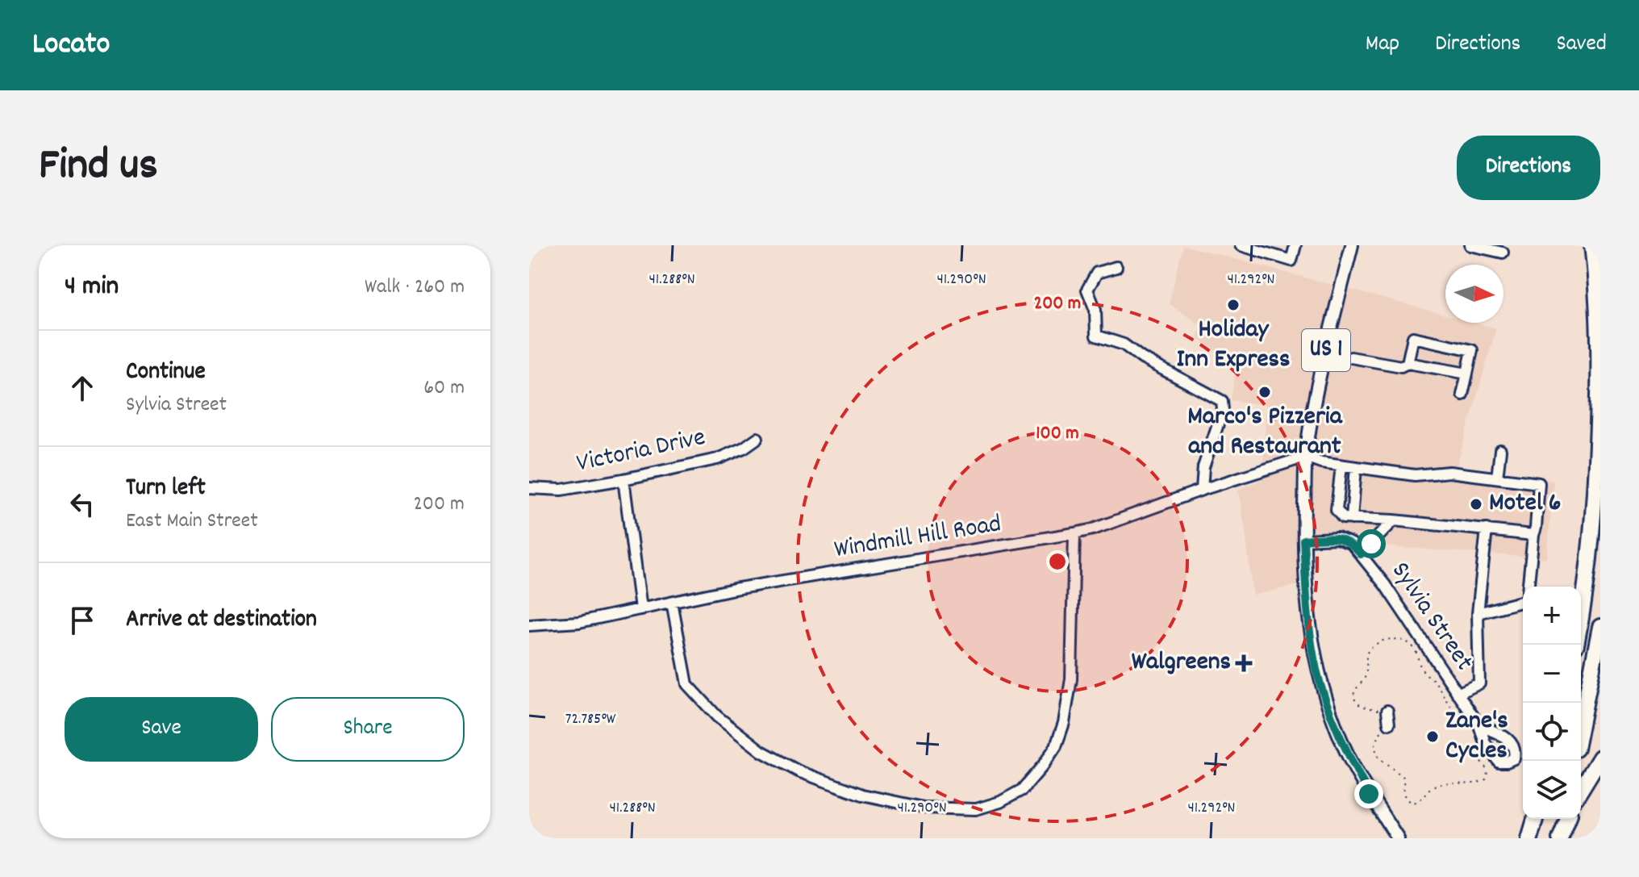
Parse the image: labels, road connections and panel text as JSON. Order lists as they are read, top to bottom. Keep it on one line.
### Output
{"streets":{"main road":["US 1"],"street":["Victoria Drive","Windmill Hill Road","Sylvia Street"]},"crossings":[["US 1","Windmill Hill Road"],["US 1","Sylvia Street"]],"places":{"other":["Holiday Inn Express","Marco's Pizzeria and Restaurant","Motel 6","Zane's Cycles"],"health":["Walgreens"]},"north":"right","page":{"header":"Locato","nav":["Map","Directions","Saved"],"title":"Find us","buttons":["Directions",["Save","Share"]],"heading":["4 min","Walk · 260 m"],"list":[["Continue","Sylvia Street","60 m"],["Turn left","East Main Street","200 m"],"Arrive at destination"],"map_buttons":["+","−"]},"coordinates":["41.288°N","41.290°N","41.292°N","72.785°W"],"rings":["200 m","100 m"]}
